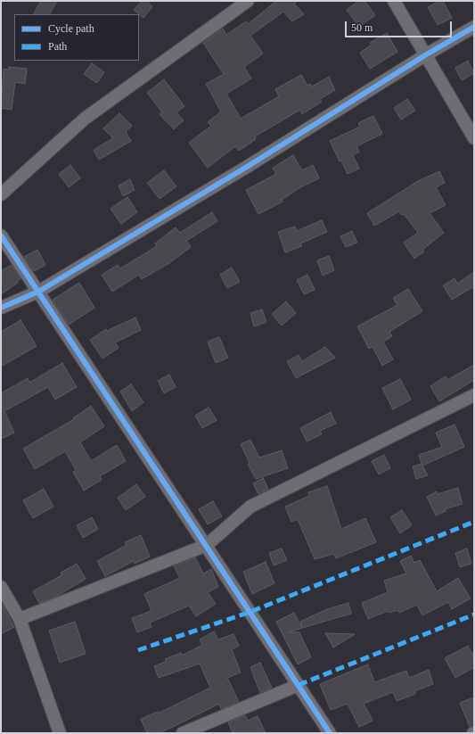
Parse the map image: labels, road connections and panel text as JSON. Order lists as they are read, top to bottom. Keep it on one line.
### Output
{"legend":["Cycle path","Path"],"scale_bar":"50 m"}
